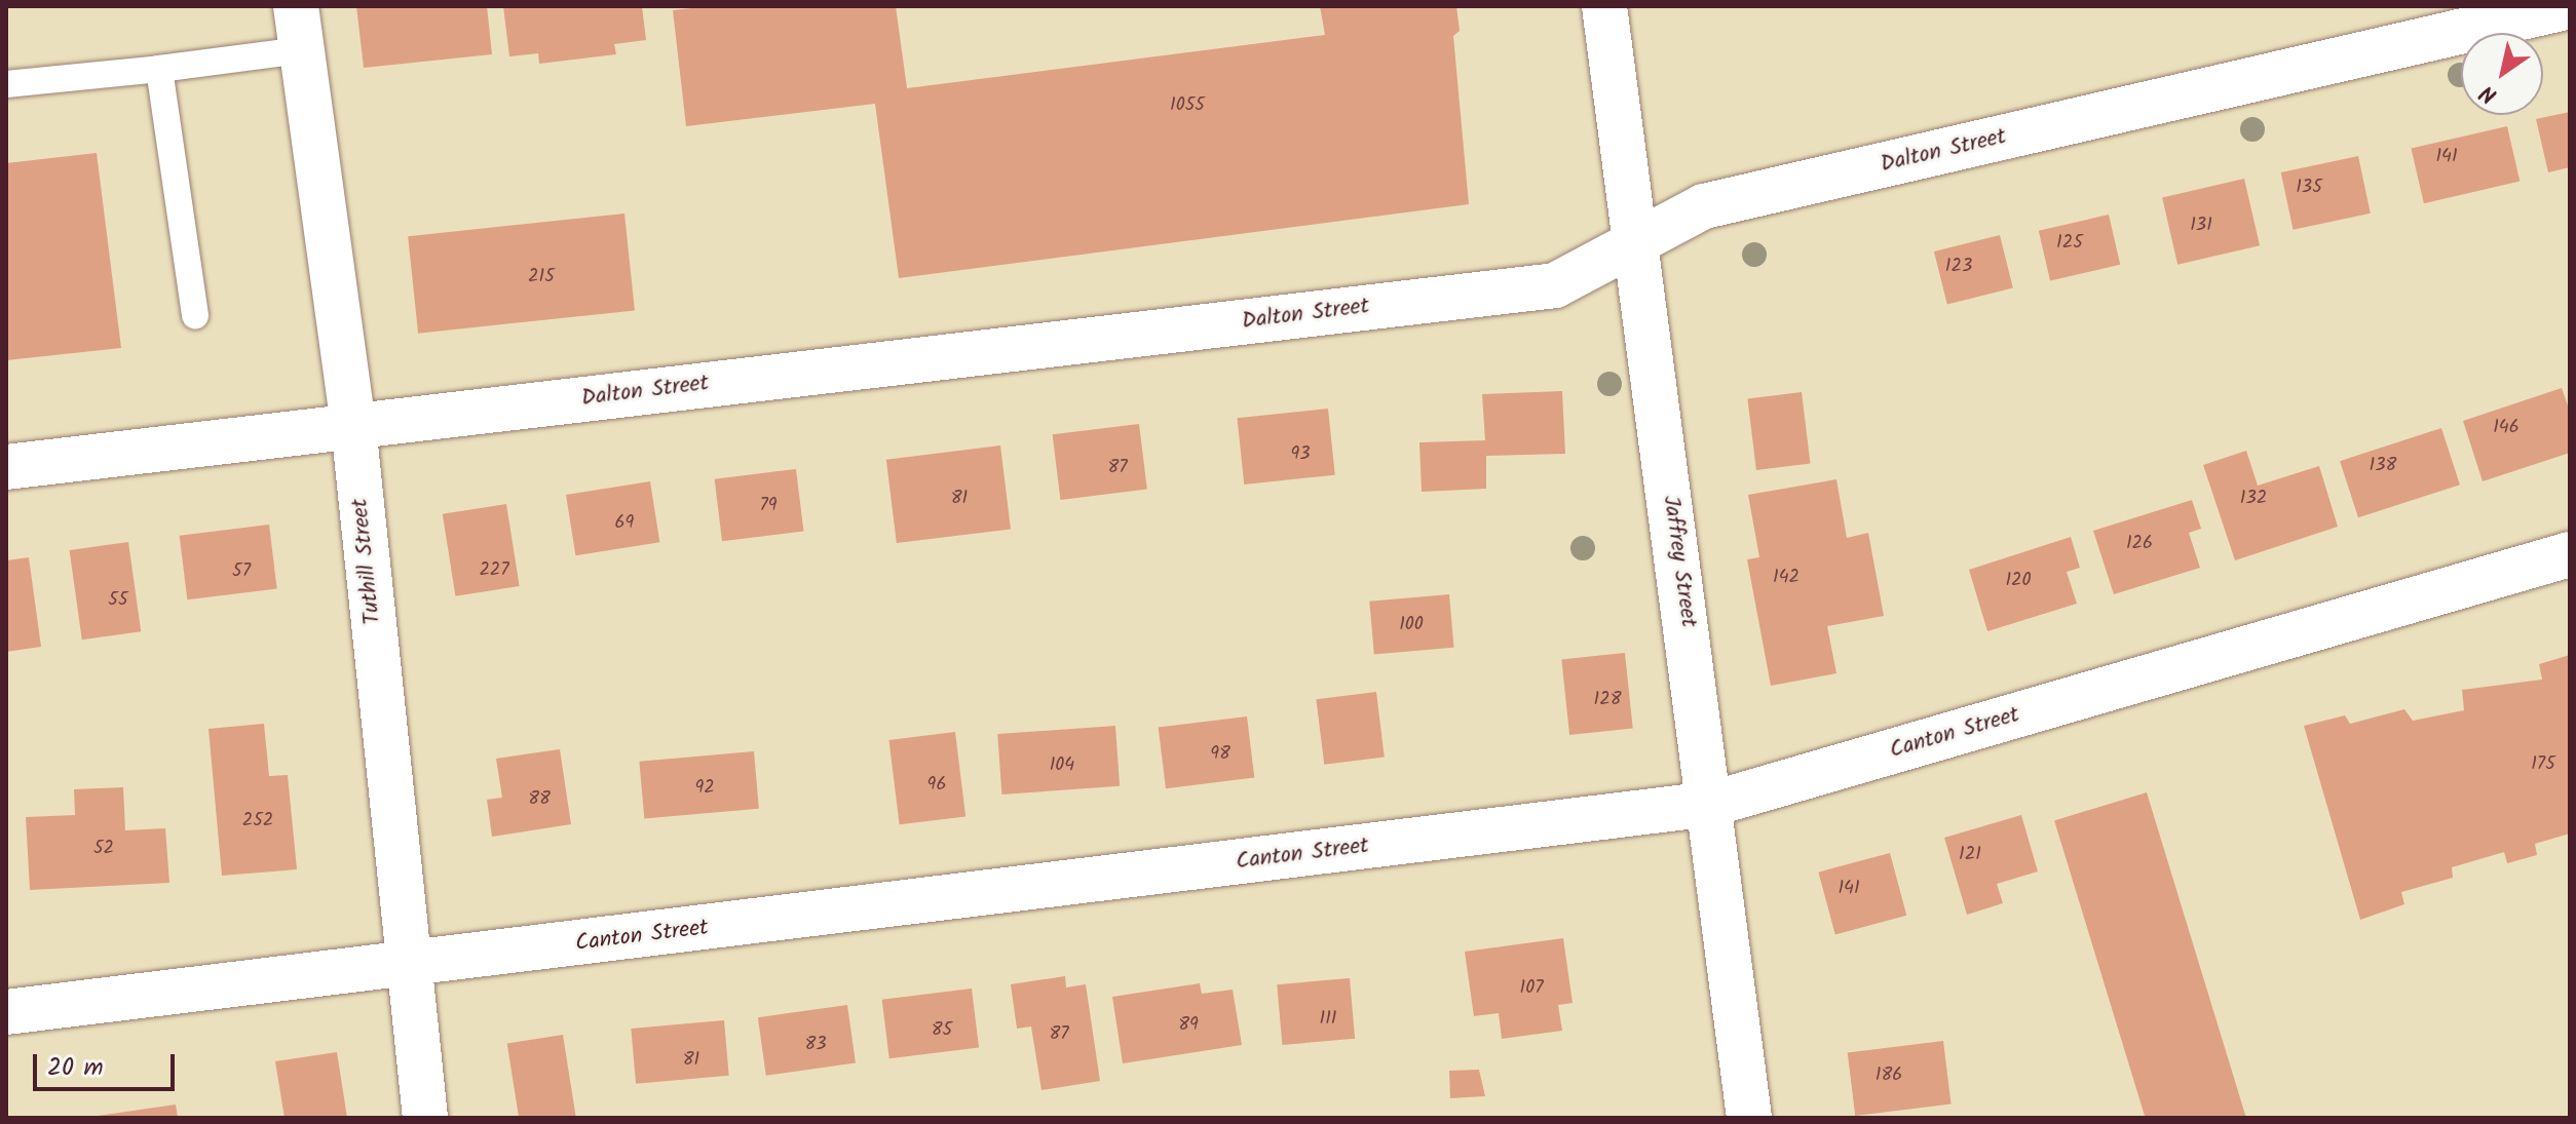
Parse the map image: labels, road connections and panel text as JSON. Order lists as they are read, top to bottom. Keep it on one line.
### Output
{"streets":{"street":["Dalton Street","Tuthill Street","Jaffrey Street","Canton Street"]},"crossings":[["Dalton Street","Tuthill Street"],["Dalton Street","Jaffrey Street"],["Tuthill Street","Canton Street"],["Jaffrey Street","Canton Street"]],"house_numbers":["1055","141","135","131","125","123","215","146","93","138","87","81","132","79","69","126","227","57","142","120","55","100","128","98","175","104","96","92","88","252","52","121","141","107","111","89","85","87","83","81","186"],"scale_bar":"20 m","north":"bottom left"}
